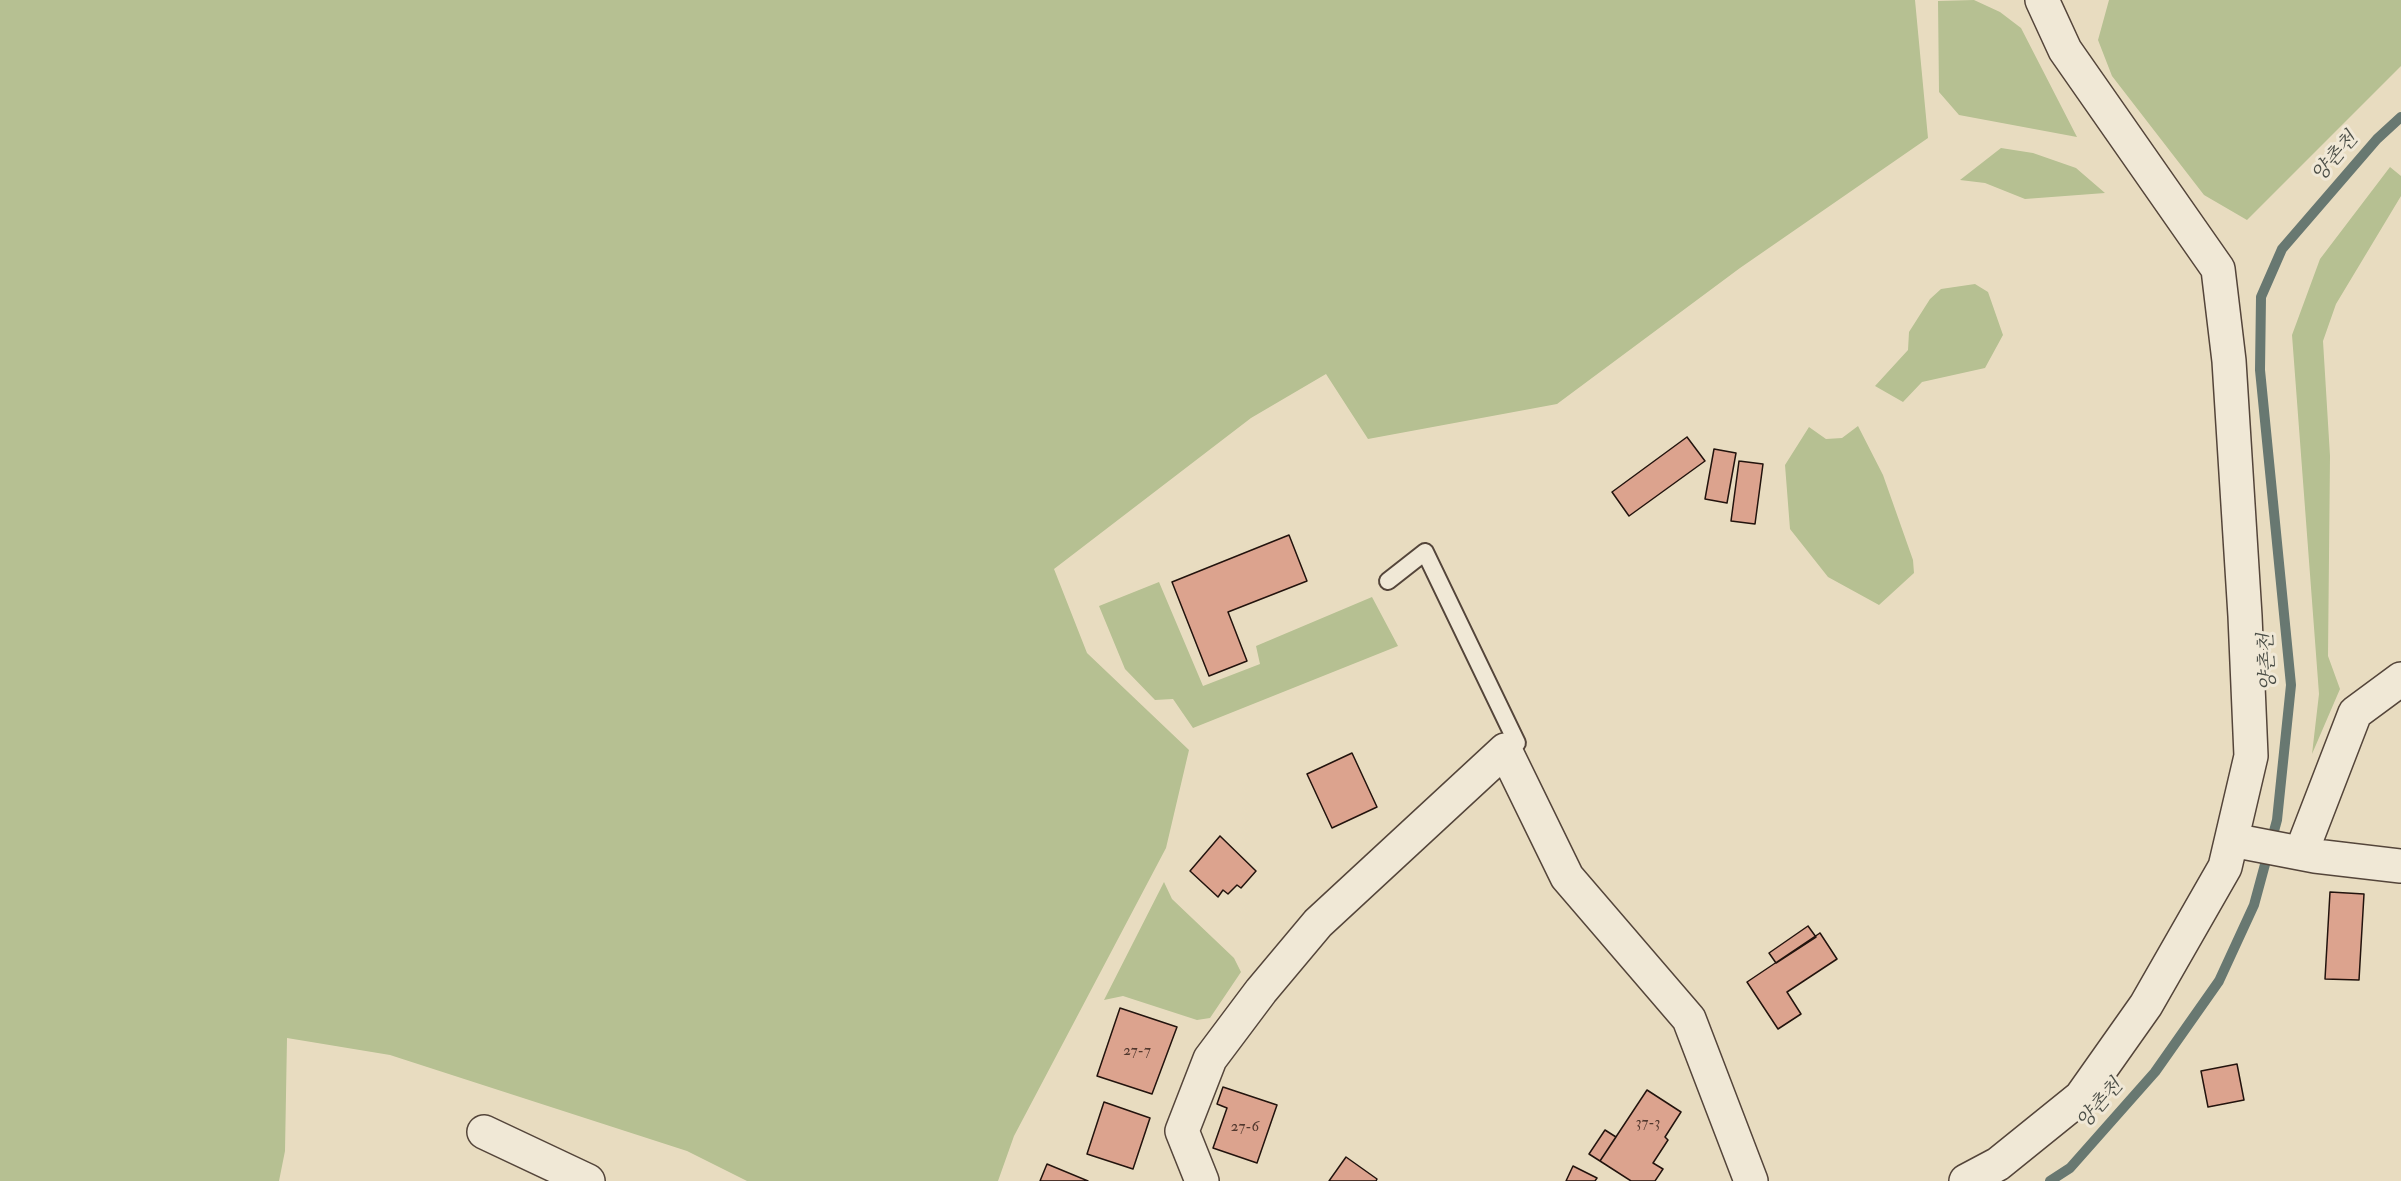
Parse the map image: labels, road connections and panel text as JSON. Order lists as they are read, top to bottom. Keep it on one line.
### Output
{"water":["양촌천"],"house_numbers":["27-7","37-3","27-6"]}
